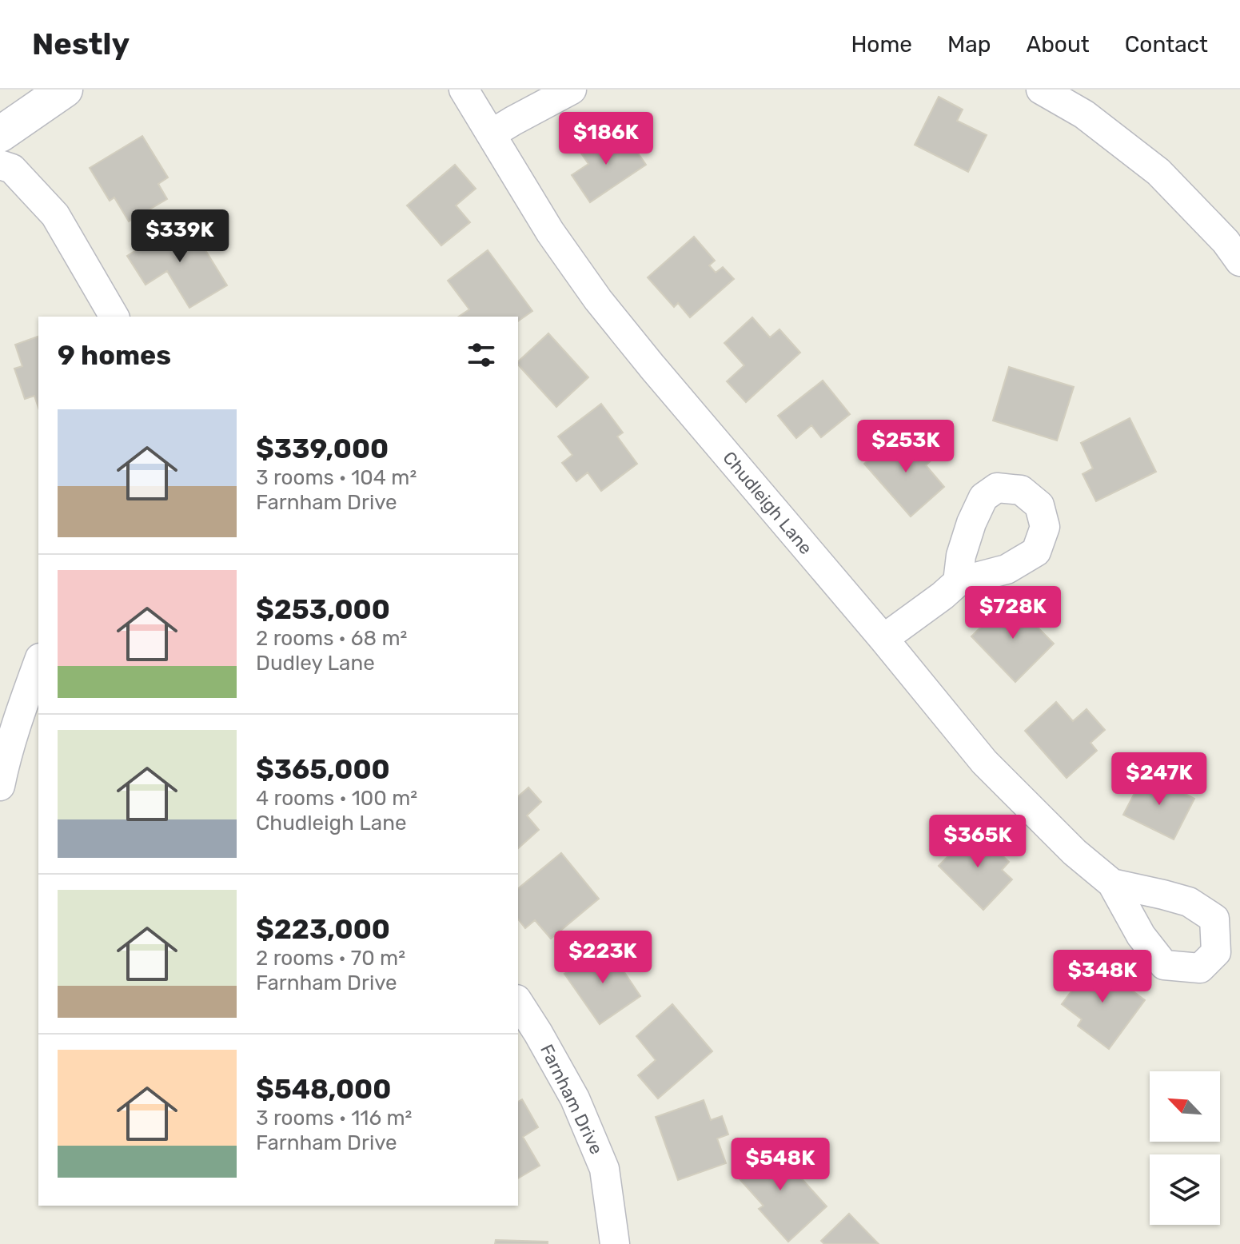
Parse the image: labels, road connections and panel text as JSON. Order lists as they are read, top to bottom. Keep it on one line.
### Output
{"streets":{"street":["Chudleigh Lane","Farnham Drive"]},"north":"top left","page":{"header":"Nestly","nav":["Home","Map","About","Contact"],"price":["$186K","$339K","$253K","$728K","$247K","$365K","$223K","$348K","$548K"],"heading":"9 homes","list":[{"name":"$339,000","note":"3 rooms · 104 m² · Farnham Drive"},{"name":"$253,000","note":"2 rooms · 68 m² · Dudley Lane"},{"name":"$365,000","note":"4 rooms · 100 m² · Chudleigh Lane"},{"name":"$223,000","note":"2 rooms · 70 m² · Farnham Drive"},{"name":"$548,000","note":"3 rooms · 116 m² · Farnham Drive"}]}}
